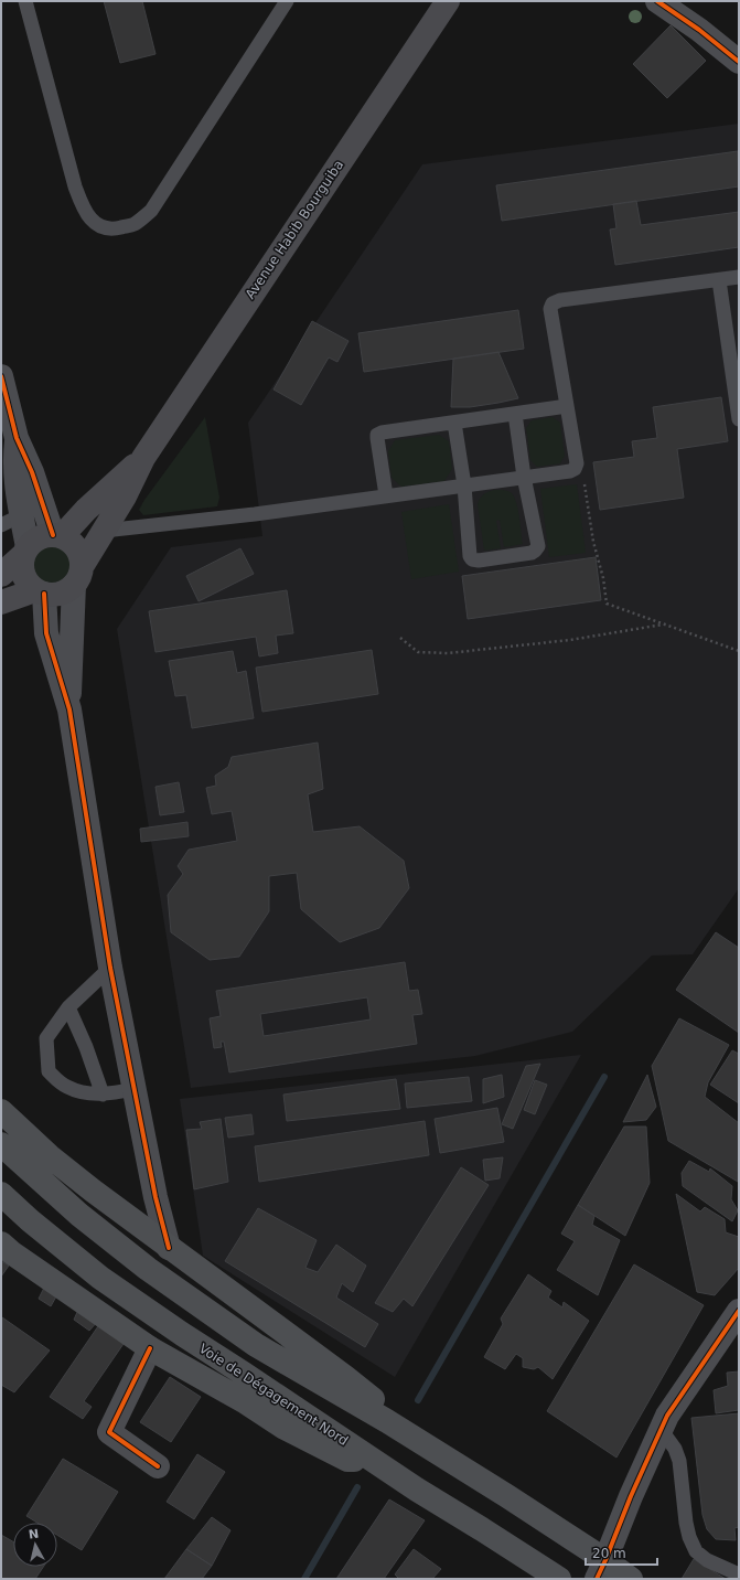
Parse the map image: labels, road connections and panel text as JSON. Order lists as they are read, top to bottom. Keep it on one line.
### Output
{"streets":{"main road":["Avenue Habib Bourguiba","Voie de Dégagement Nord"]},"scale_bar":"20 m","north":"top"}
